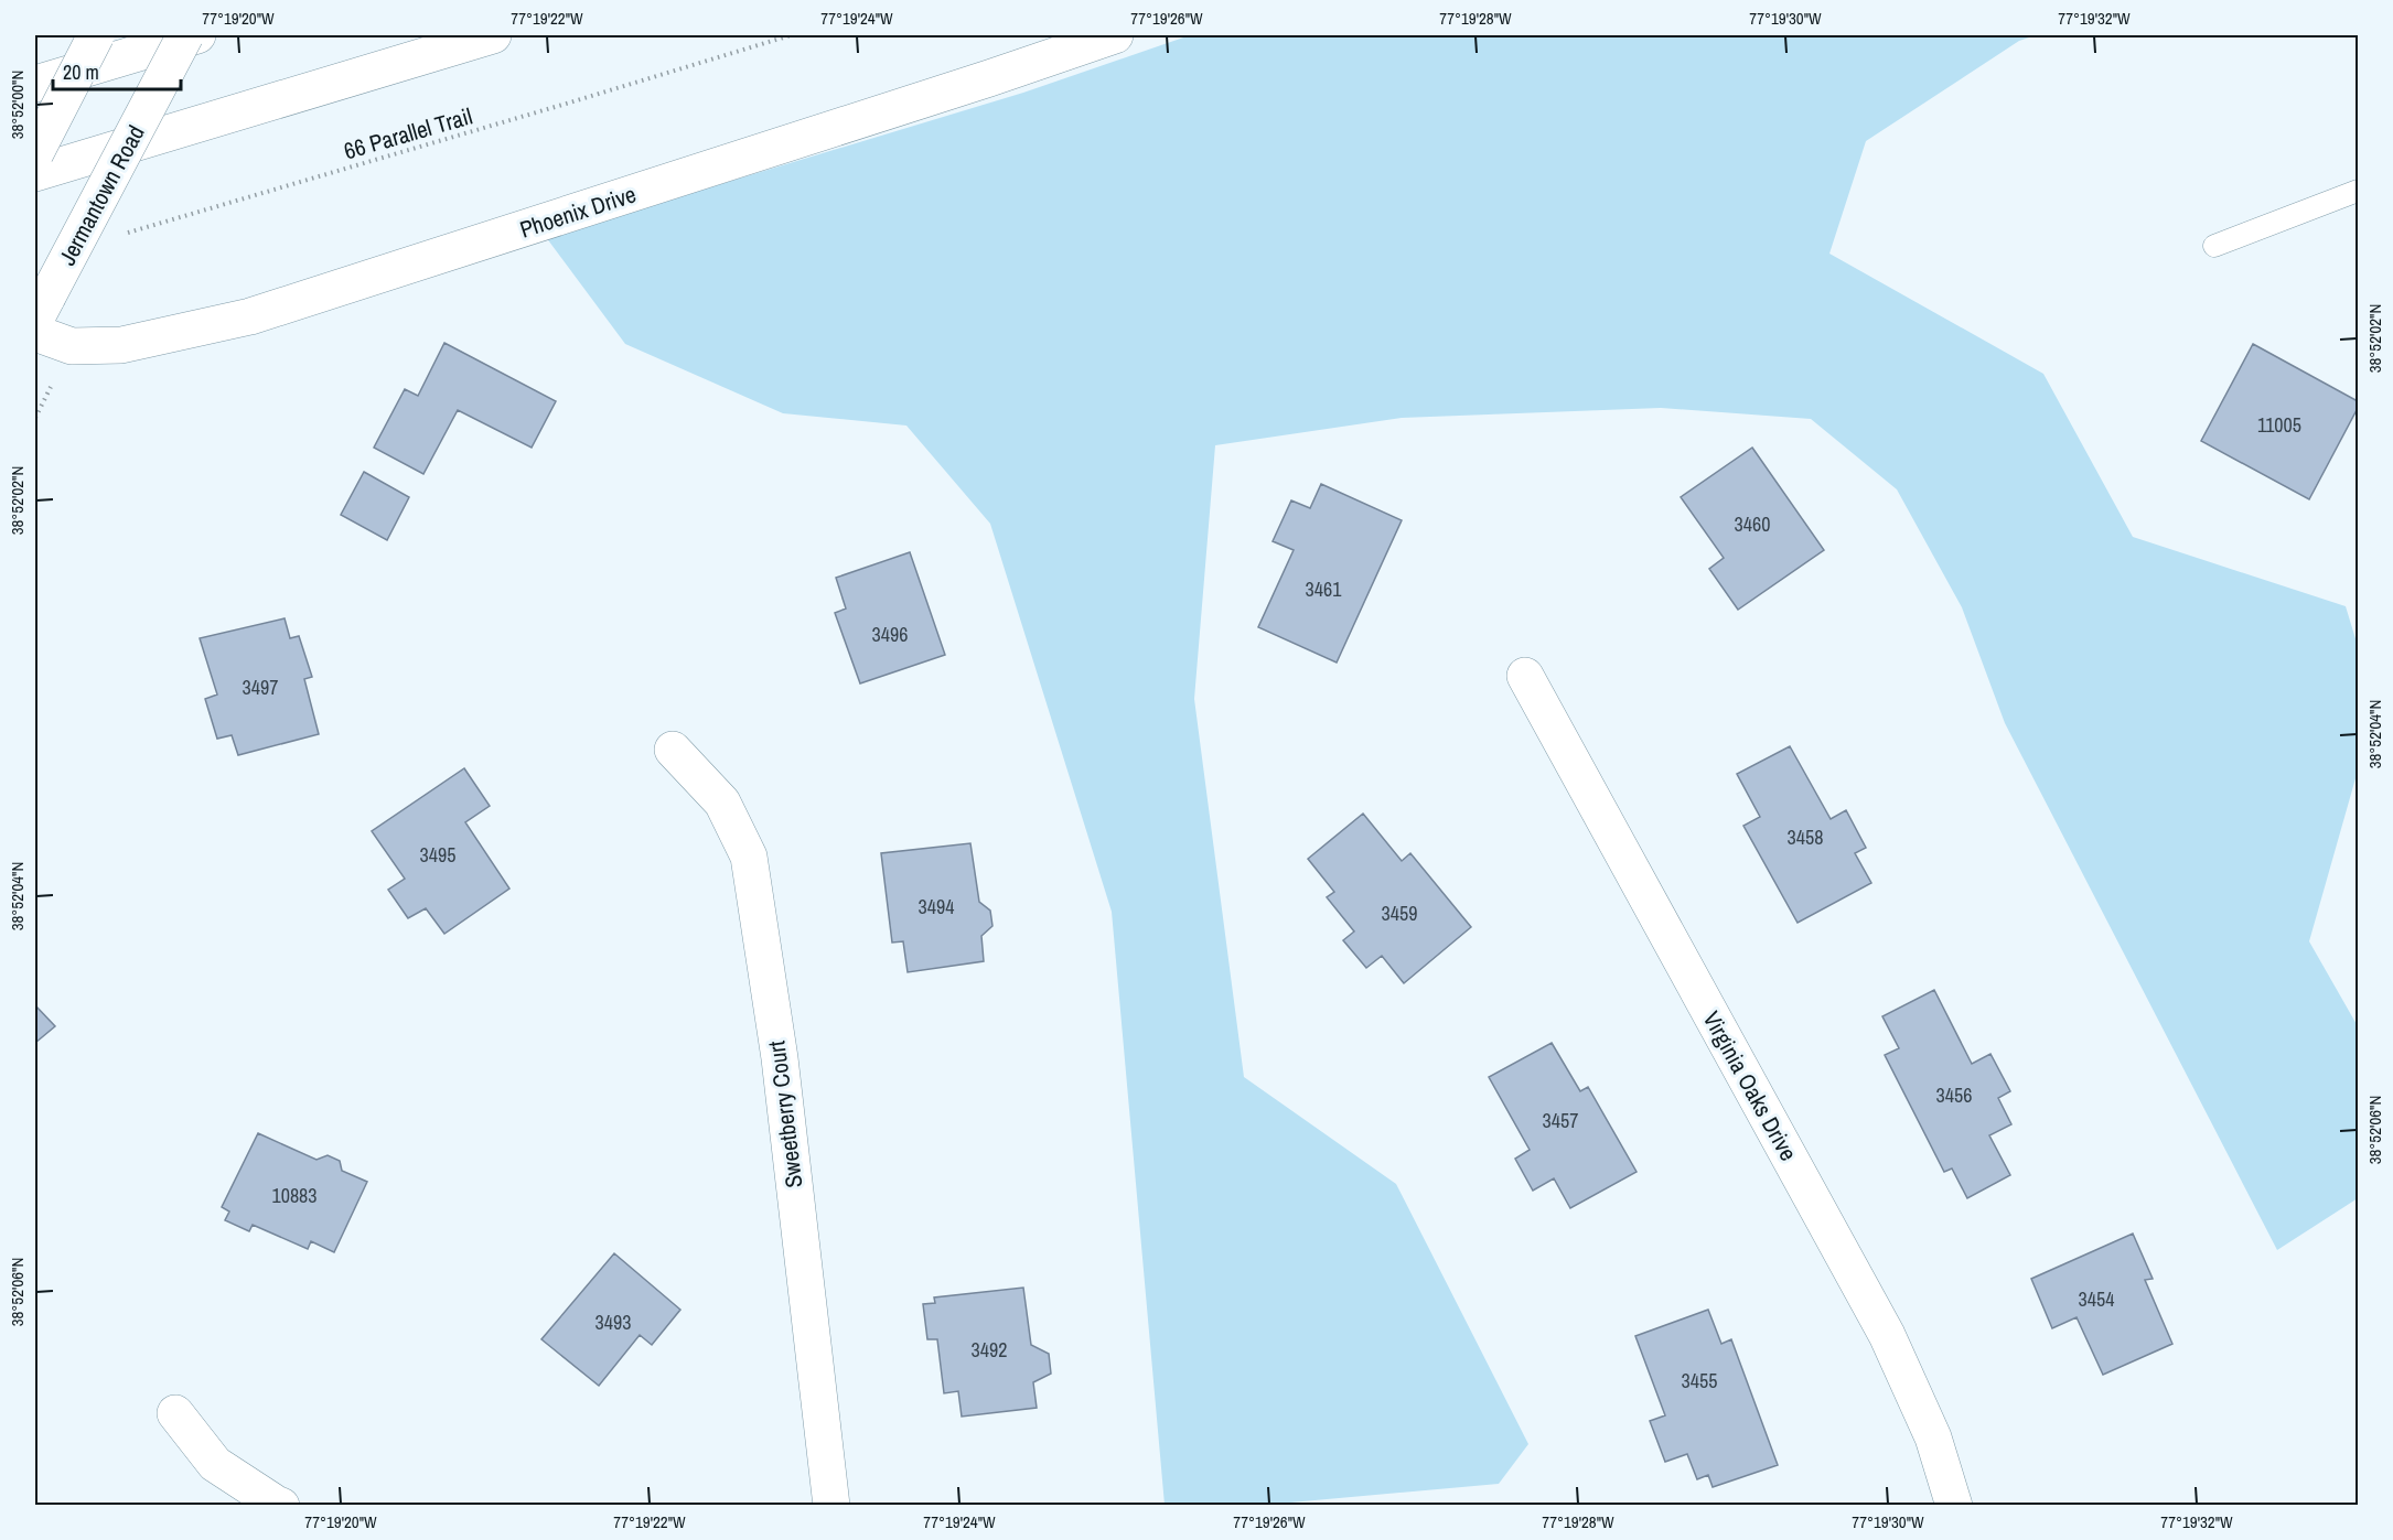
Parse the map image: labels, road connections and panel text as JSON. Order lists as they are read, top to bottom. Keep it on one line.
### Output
{"streets":{"main road":["Jermantown Road","Phoenix Drive","Virginia Oaks Drive","Sweetberry Court"],"path":["66 Parallel Trail"]},"house_numbers":["11005","3460","3461","3496","3497","3458","3495","3494","3459","3456","3457","10883","3454","3493","3492","3455"],"scale_bar":"20 m","coordinates":["77°19'20\"W","77°19'22\"W","77°19'24\"W","77°19'26\"W","77°19'28\"W","77°19'30\"W","77°19'32\"W","38°52'00\"N","38°52'02\"N","38°52'04\"N","38°52'06\"N"]}
